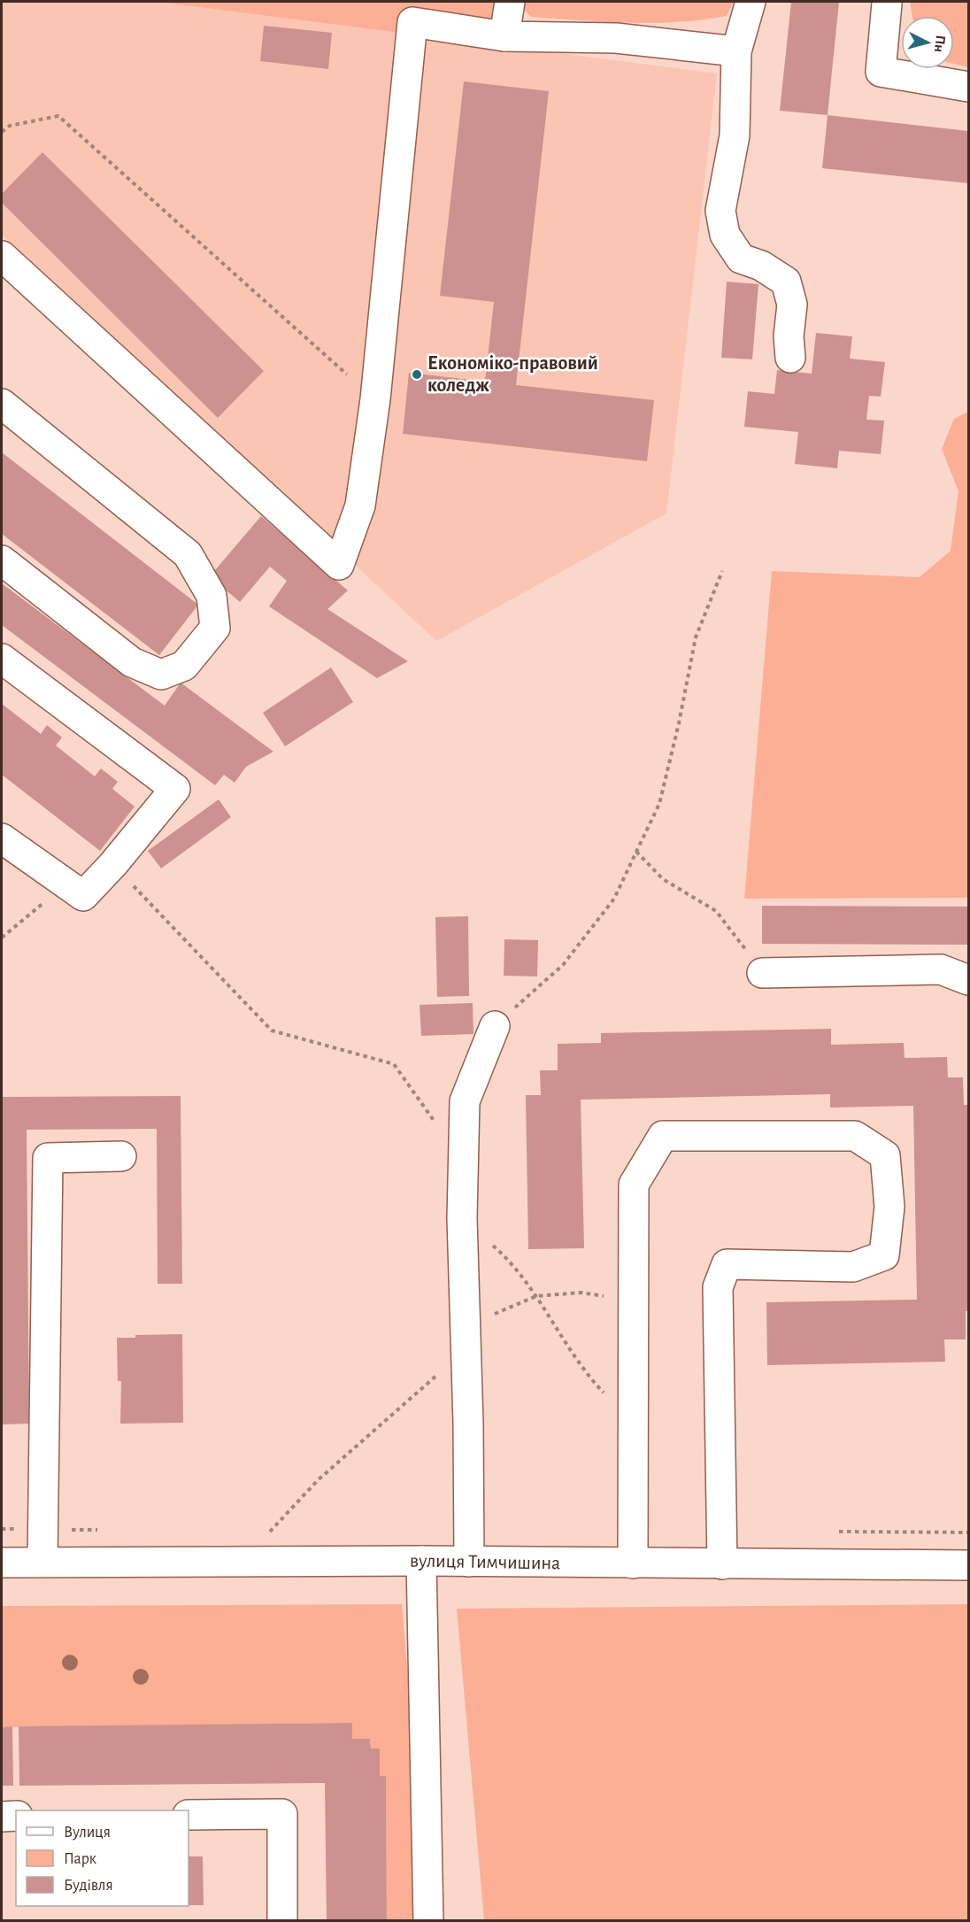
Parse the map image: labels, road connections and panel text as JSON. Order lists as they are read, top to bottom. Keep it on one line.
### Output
{"streets":{"street":["вулиця Тимчишина"]},"places":["Економіко-правовий коледж"],"legend":["Вулиця","Парк","Будівля"],"north":"right"}
